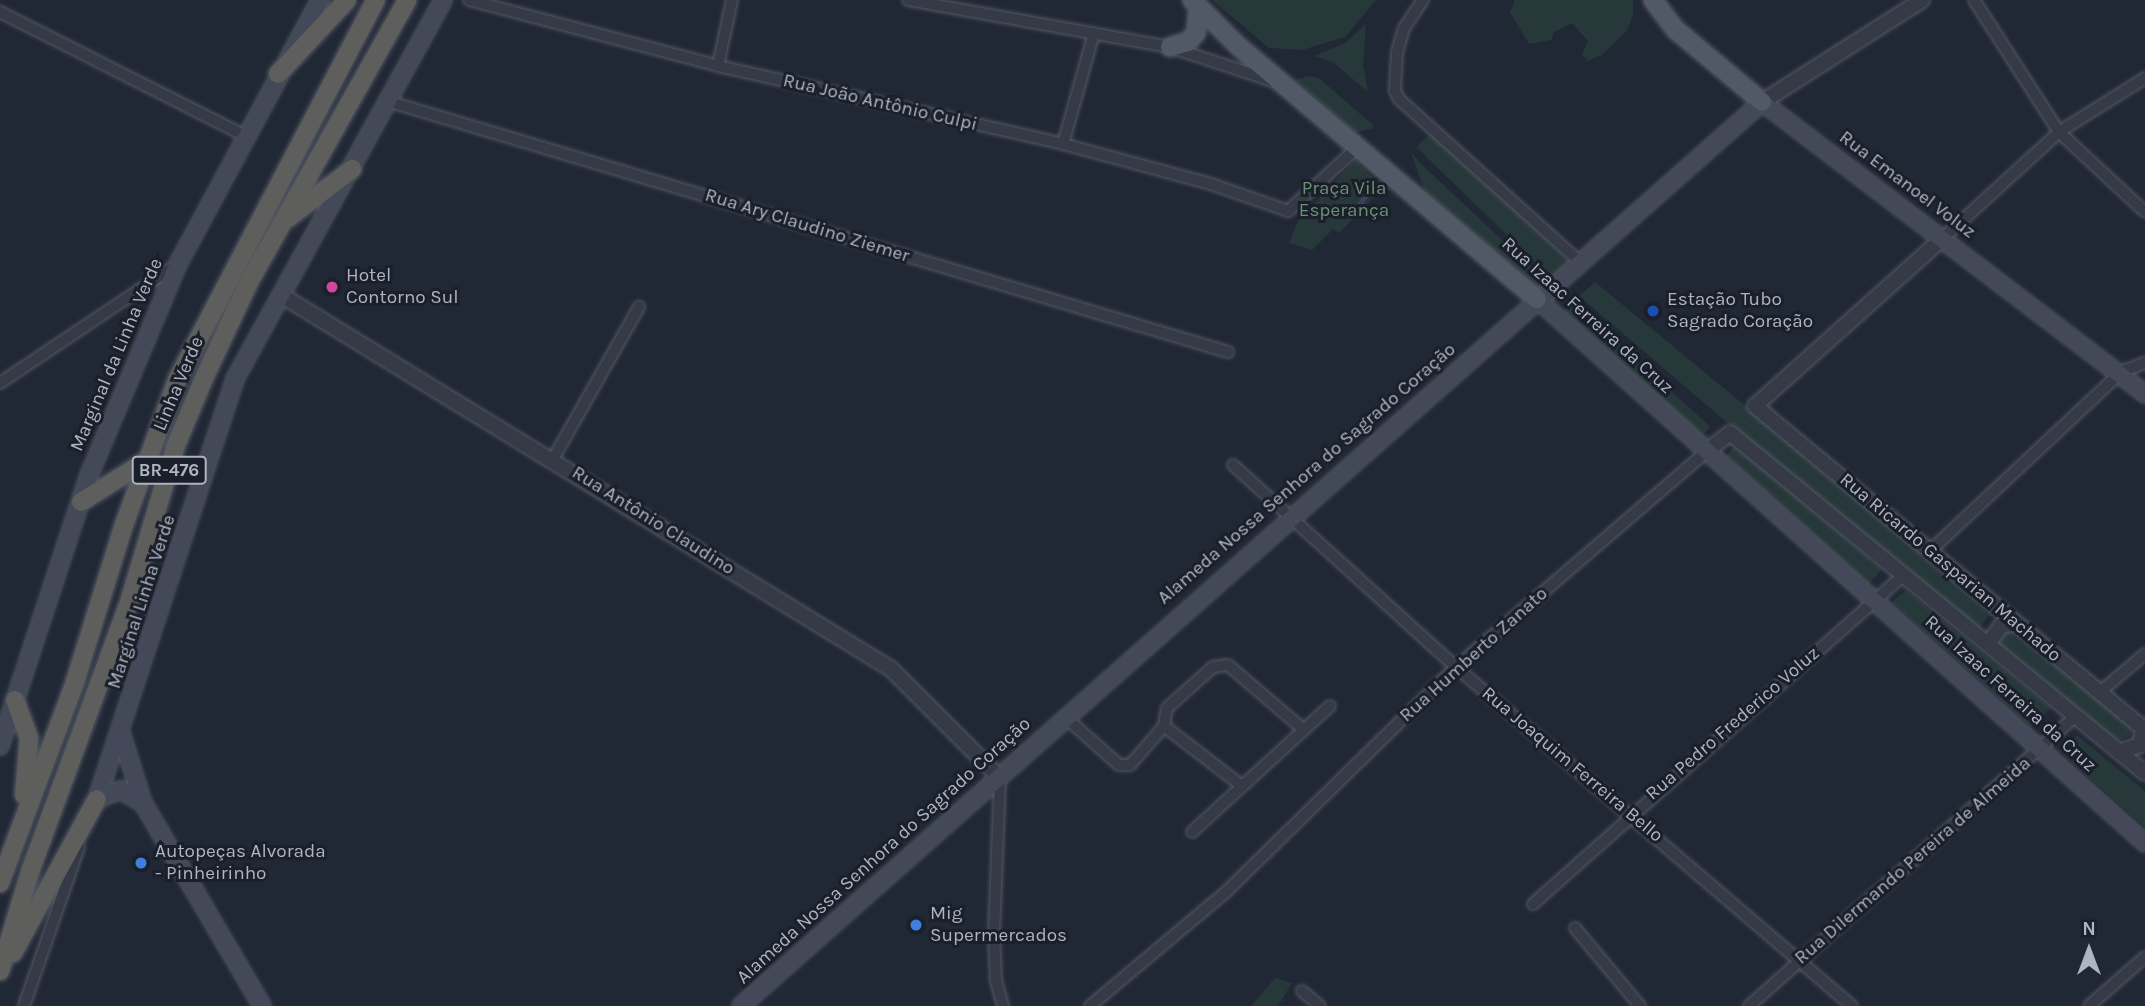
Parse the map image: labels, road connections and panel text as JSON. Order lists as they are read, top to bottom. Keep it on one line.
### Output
{"streets":{"highway":["Linha Verde","BR-476"],"main road":["Rua Emanoel Voluz","Rua Izaac Ferreira da Cruz","Marginal da Linha Verde","Alameda Nossa Senhora do Sagrado Coração","Marginal Linha Verde"],"street":["Rua João Antônio Culpi","Rua Ary Claudino Ziemer","Rua Antônio Claudino","Rua Ricardo Gasparian Machado","Rua Humberto Zanato","Rua Pedro Frederico Voluz","Rua Joaquim Ferreira Bello","Rua Dilermando Pereira de Almeida"]},"crossings":[["Rua João Antônio Culpi","Rua Izaac Ferreira da Cruz"],["Rua Emanoel Voluz","Alameda Nossa Senhora do Sagrado Coração"],["Rua Emanoel Voluz","Rua Ricardo Gasparian Machado"],["Rua Ary Claudino Ziemer","Marginal Linha Verde"],["Rua Izaac Ferreira da Cruz","Alameda Nossa Senhora do Sagrado Coração"],["Rua Izaac Ferreira da Cruz","Rua Humberto Zanato"],["Rua Izaac Ferreira da Cruz","Rua Pedro Frederico Voluz"],["Rua Izaac Ferreira da Cruz","Rua Dilermando Pereira de Almeida"],["Alameda Nossa Senhora do Sagrado Coração","Rua Antônio Claudino"],["Alameda Nossa Senhora do Sagrado Coração","Rua Joaquim Ferreira Bello"],["Rua Antônio Claudino","Marginal Linha Verde"],["Rua Ricardo Gasparian Machado","Rua Humberto Zanato"],["Rua Ricardo Gasparian Machado","Rua Pedro Frederico Voluz"],["Rua Ricardo Gasparian Machado","Rua Dilermando Pereira de Almeida"],["Rua Humberto Zanato","Rua Joaquim Ferreira Bello"],["Rua Pedro Frederico Voluz","Rua Joaquim Ferreira Bello"],["Rua Joaquim Ferreira Bello","Rua Dilermando Pereira de Almeida"]],"parks":["Praça Vila Esperança"],"places":["Hotel Contorno Sul","Estação Tubo Sagrado Coração","Autopeças Alvorada - Pinheirinho","Mig Supermercados"],"north":"top"}
